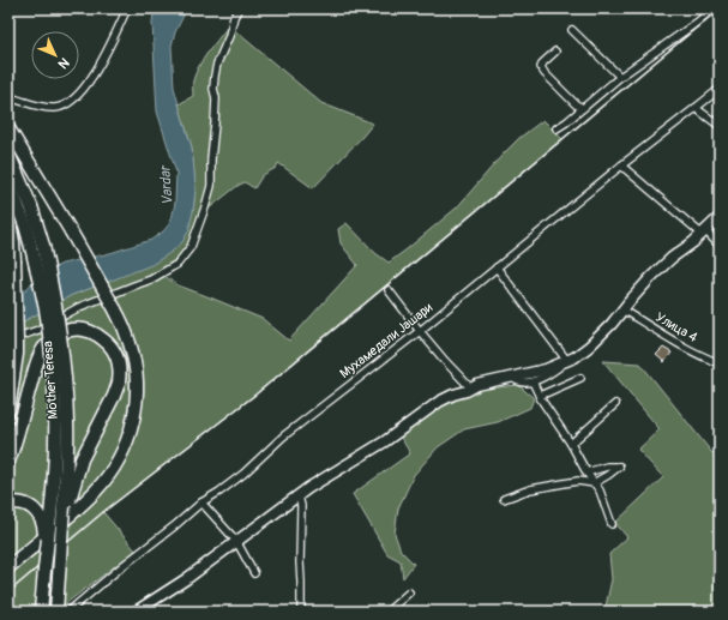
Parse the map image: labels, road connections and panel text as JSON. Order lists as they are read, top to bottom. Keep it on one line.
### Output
{"streets":{"highway":["Mother Teresa"],"street":["Улица 4","Мухамедали Јашари"]},"water":["Vardar"],"north":"bottom right"}
